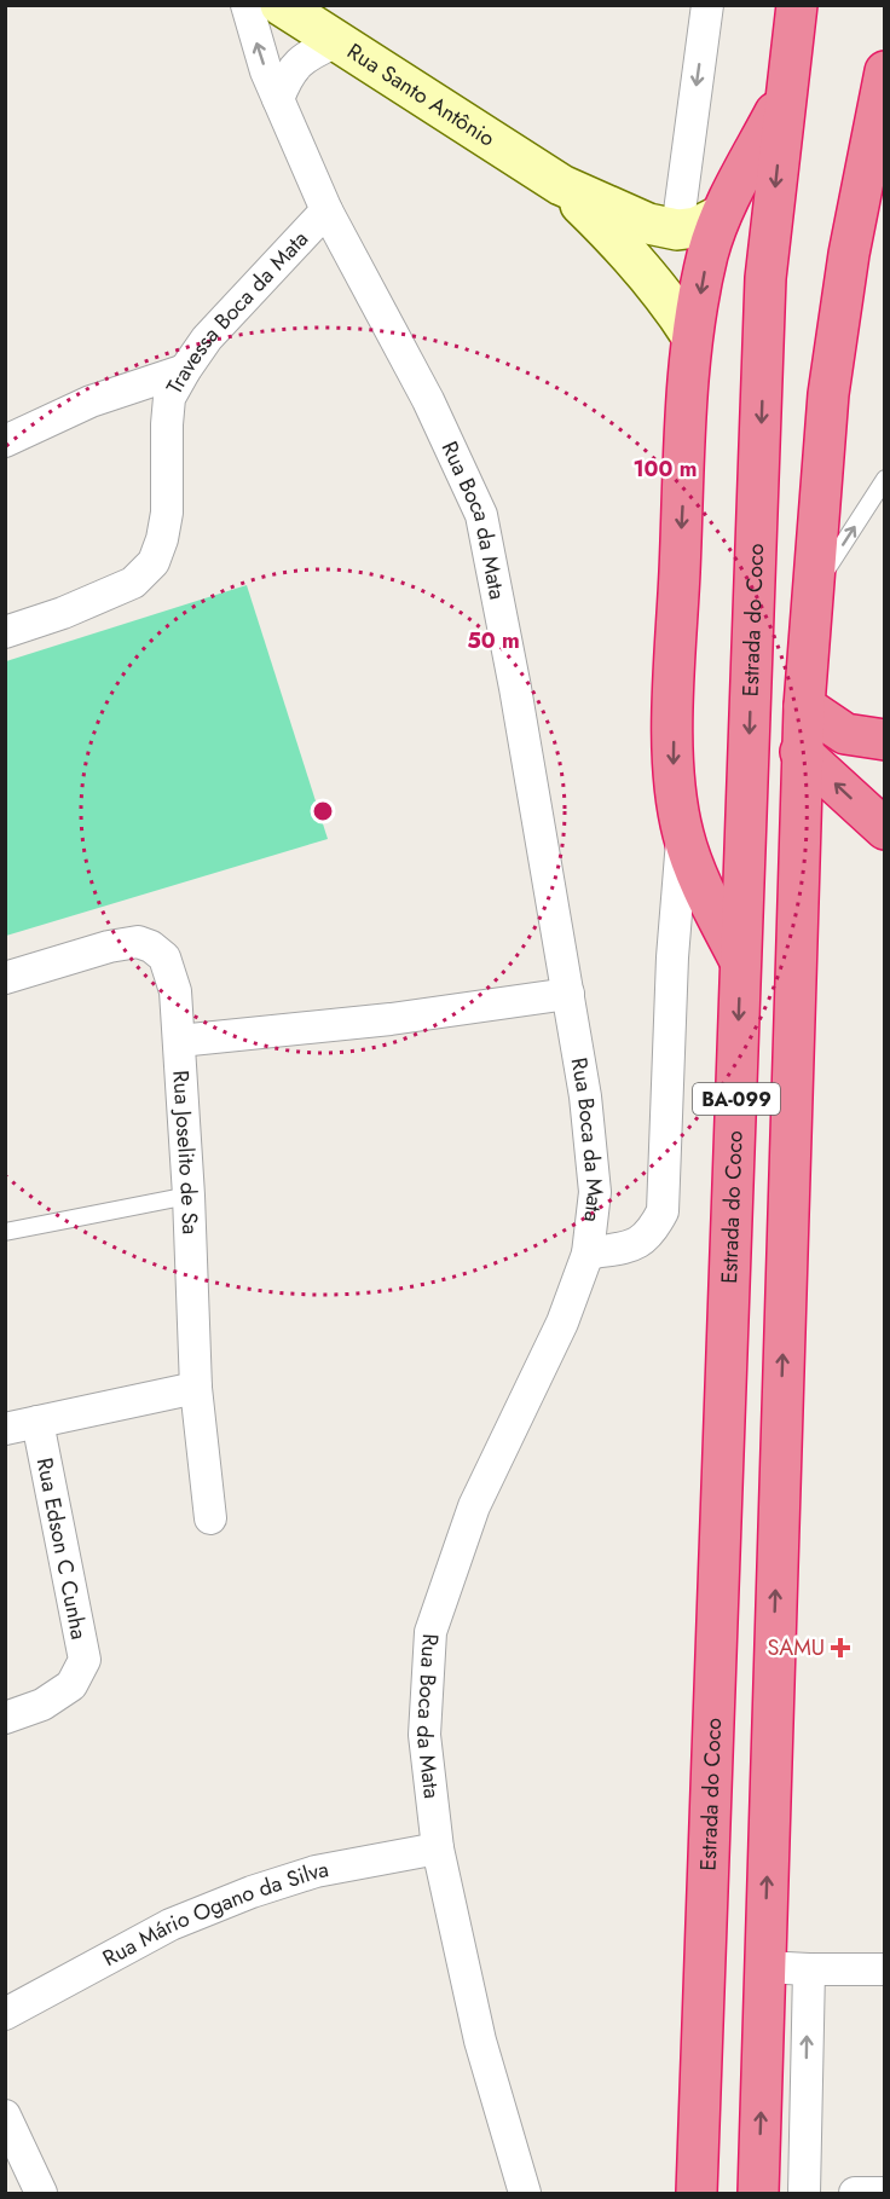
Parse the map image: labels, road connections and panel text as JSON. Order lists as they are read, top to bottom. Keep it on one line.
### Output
{"streets":{"highway":["Estrada do Coco","BA-099"],"street":["Rua Santo Antônio","Travessa Boca da Mata","Rua Boca da Mata","Rua Joselito de Sa","Rua Edson C Cunha","Rua Mário Ogano da Silva"]},"crossings":[["Travessa Boca da Mata","Rua Boca da Mata"],["Rua Boca da Mata","Rua Mário Ogano da Silva"]],"places":{"health":["SAMU"]},"rings":["100 m","50 m"]}
